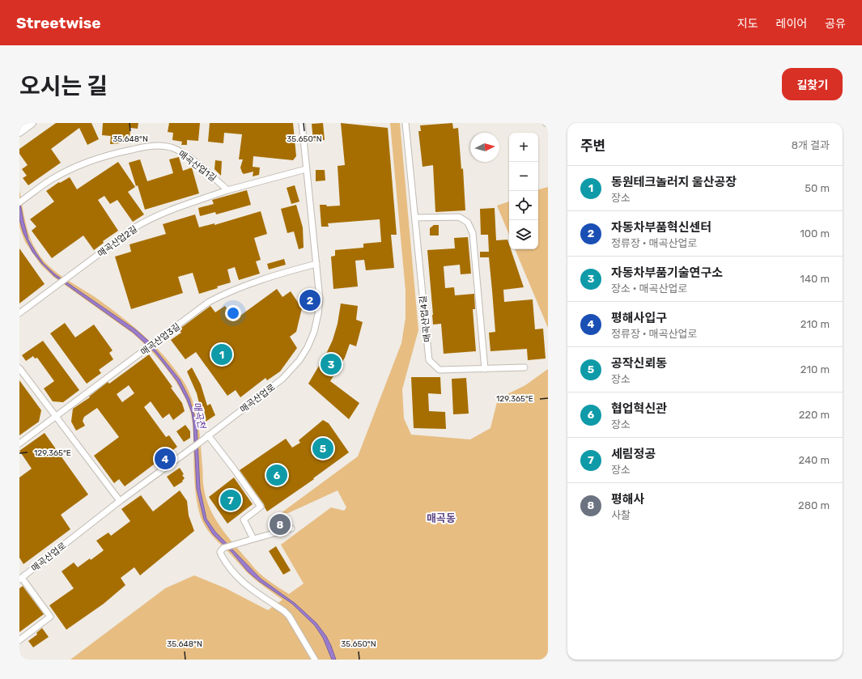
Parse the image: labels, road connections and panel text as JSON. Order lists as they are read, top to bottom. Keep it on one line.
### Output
{"streets":{"street":["매곡산업1길","매곡산업2길","매곡산업4길","매곡산업3길","매곡산업로"]},"crossings":[["매곡산업1길","매곡산업2길"],["매곡산업3길","매곡산업로"]],"districts":["매곡동"],"water":["매곡천"],"north":"right","page":{"header":"Streetwise","nav":["지도","레이어","공유"],"title":"오시는 길","buttons":"길찾기","heading":["주변","8개 결과"],"map_buttons":["+","−"],"list":[{"mark":"1","name":"동원테크놀러지 울산공장","note":"장소","value":"50 m"},{"mark":"2","name":"자동차부품혁신센터","note":"정류장 · 매곡산업로","value":"100 m"},{"mark":"3","name":"자동차부품기술연구소","note":"장소 · 매곡산업로","value":"140 m"},{"mark":"4","name":"평해사입구","note":"정류장 · 매곡산업로","value":"210 m"},{"mark":"5","name":"공작신뢰동","note":"장소","value":"210 m"},{"mark":"6","name":"협업혁신관","note":"장소","value":"220 m"},{"mark":"7","name":"세림정공","note":"장소","value":"240 m"},{"mark":"8","name":"평해사","note":"사찰","value":"280 m"}],"pins":["2","1","3","5","4","6","7","8"]},"coordinates":["35.648°N","35.650°N","129.365°E"]}
